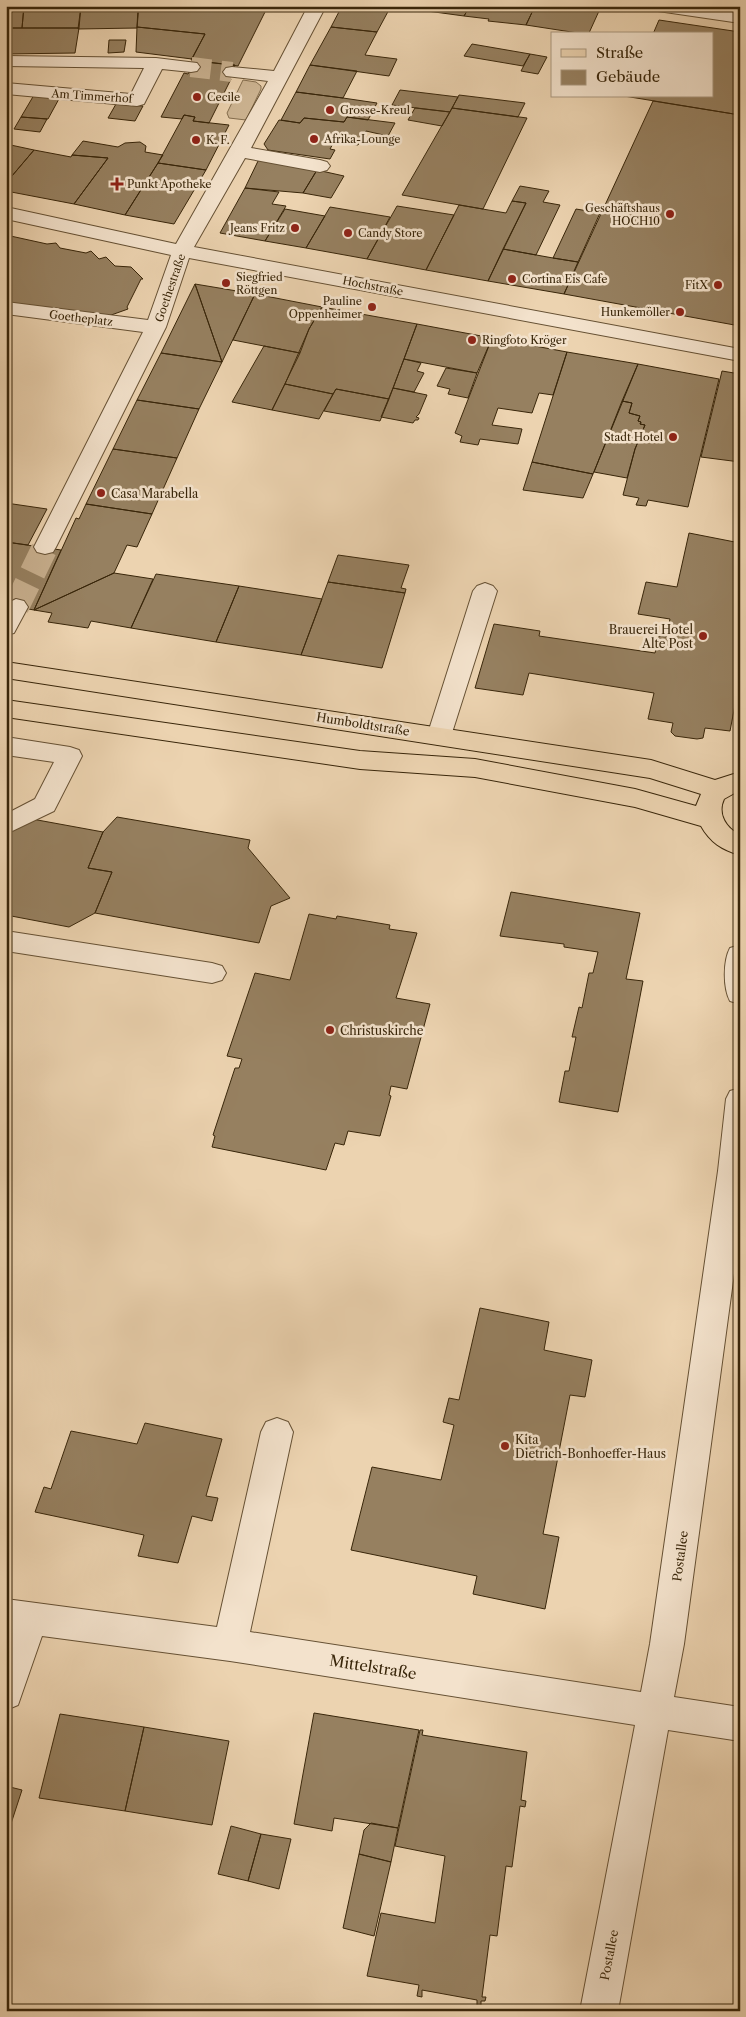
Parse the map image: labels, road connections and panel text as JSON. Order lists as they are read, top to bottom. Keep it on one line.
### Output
{"streets":{"main road":["Humboldtstraße"],"street":["Am Timmerhof","Hochstraße","Goethestraße","Goetheplatz","Postallee","Mittelstraße"]},"crossings":[["Hochstraße","Goethestraße"],["Goethestraße","Goetheplatz"],["Postallee","Mittelstraße"]],"places":{"other":["Cecile","Grosse-Kreul","Afrika-Lounge","K. F.","Geschäftshaus HOCH10","Jeans Fritz","Candy Store","Cortina Eis Cafe","Siegfried Röttgen","FitX","Pauline Oppenheimer","Hunkemöller","Ringfoto Kröger","Stadt Hotel","Casa Marabella","Brauerei Hotel Alte Post","Christuskirche","Kita Dietrich-Bonhoeffer-Haus"],"health":["Punkt Apotheke"]},"legend":["Straße","Gebäude"]}
